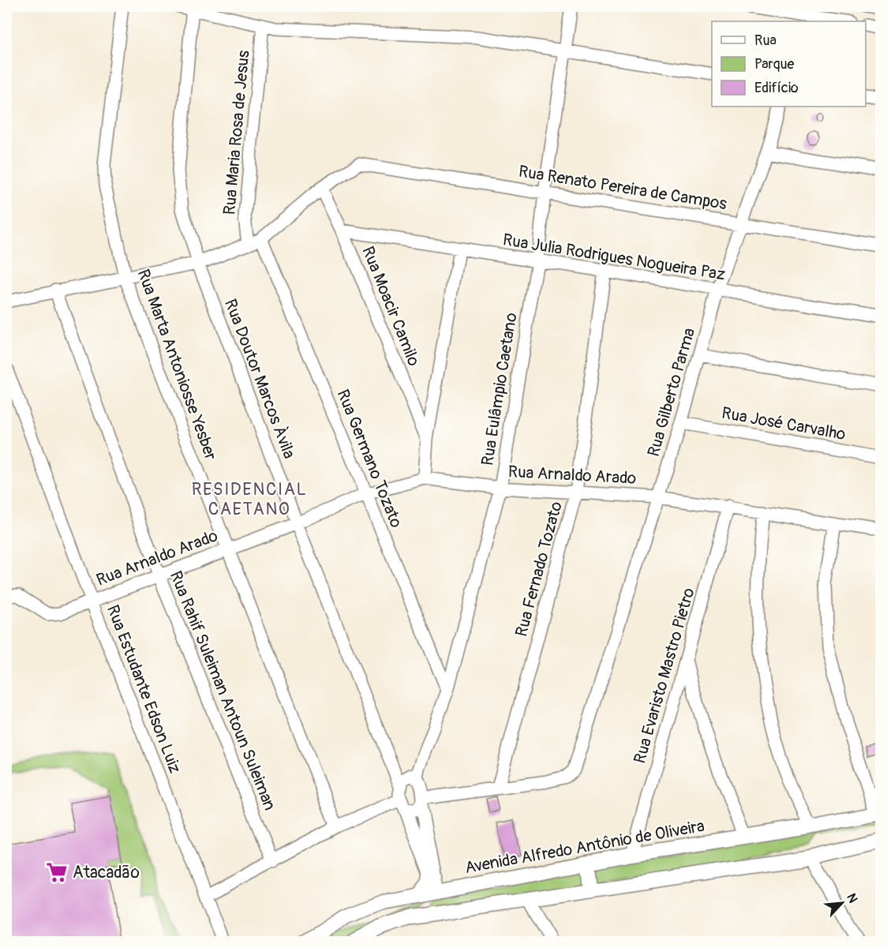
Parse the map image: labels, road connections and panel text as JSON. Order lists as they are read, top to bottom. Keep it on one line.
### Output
{"streets":{"main road":["Avenida Alfredo Antônio de Oliveira"],"street":["Rua Maria Rosa de Jesus","Rua Renato Pereira de Campos","Rua Julia Rodrigues Nogueira Paz","Rua Moacir Camilo","Rua Marta Antoniosse Yesber","Rua Doutor Marcos Àvila","Rua Eulâmpio Caetano","Rua Gilberto Parma","Rua José Carvalho","Rua Germano Tozato","Rua Arnaldo Arado","Rua Fernado Tozato","Rua Evaristo Mastro Pietro","Rua Estudante Edson Luiz","Rua Rahif Suleiman Antoun Suleiman"]},"crossings":[["Rua Renato Pereira de Campos","Rua Moacir Camilo"],["Rua Renato Pereira de Campos","Rua Eulâmpio Caetano"],["Rua Renato Pereira de Campos","Rua Gilberto Parma"],["Rua Julia Rodrigues Nogueira Paz","Rua Moacir Camilo"],["Rua Julia Rodrigues Nogueira Paz","Rua Eulâmpio Caetano"],["Rua Julia Rodrigues Nogueira Paz","Rua Gilberto Parma"],["Rua Julia Rodrigues Nogueira Paz","Rua Fernado Tozato"],["Rua Marta Antoniosse Yesber","Rua Arnaldo Arado"],["Rua Doutor Marcos Àvila","Rua Eulâmpio Caetano"],["Rua Doutor Marcos Àvila","Rua Arnaldo Arado"],["Rua Eulâmpio Caetano","Rua Germano Tozato"],["Rua Eulâmpio Caetano","Rua Arnaldo Arado"],["Rua Gilberto Parma","Rua José Carvalho"],["Rua Gilberto Parma","Rua Arnaldo Arado"],["Rua Gilberto Parma","Rua Fernado Tozato"],["Rua Germano Tozato","Rua Arnaldo Arado"],["Rua Arnaldo Arado","Rua Fernado Tozato"],["Rua Arnaldo Arado","Rua Evaristo Mastro Pietro"],["Rua Arnaldo Arado","Rua Estudante Edson Luiz"],["Rua Arnaldo Arado","Rua Rahif Suleiman Antoun Suleiman"],["Rua Evaristo Mastro Pietro","Avenida Alfredo Antônio de Oliveira"]],"districts":["RESIDENCIAL CAETANO"],"places":{"supermarket":["Atacadão"]},"legend":["Rua","Parque","Edifício"],"north":"top right"}
